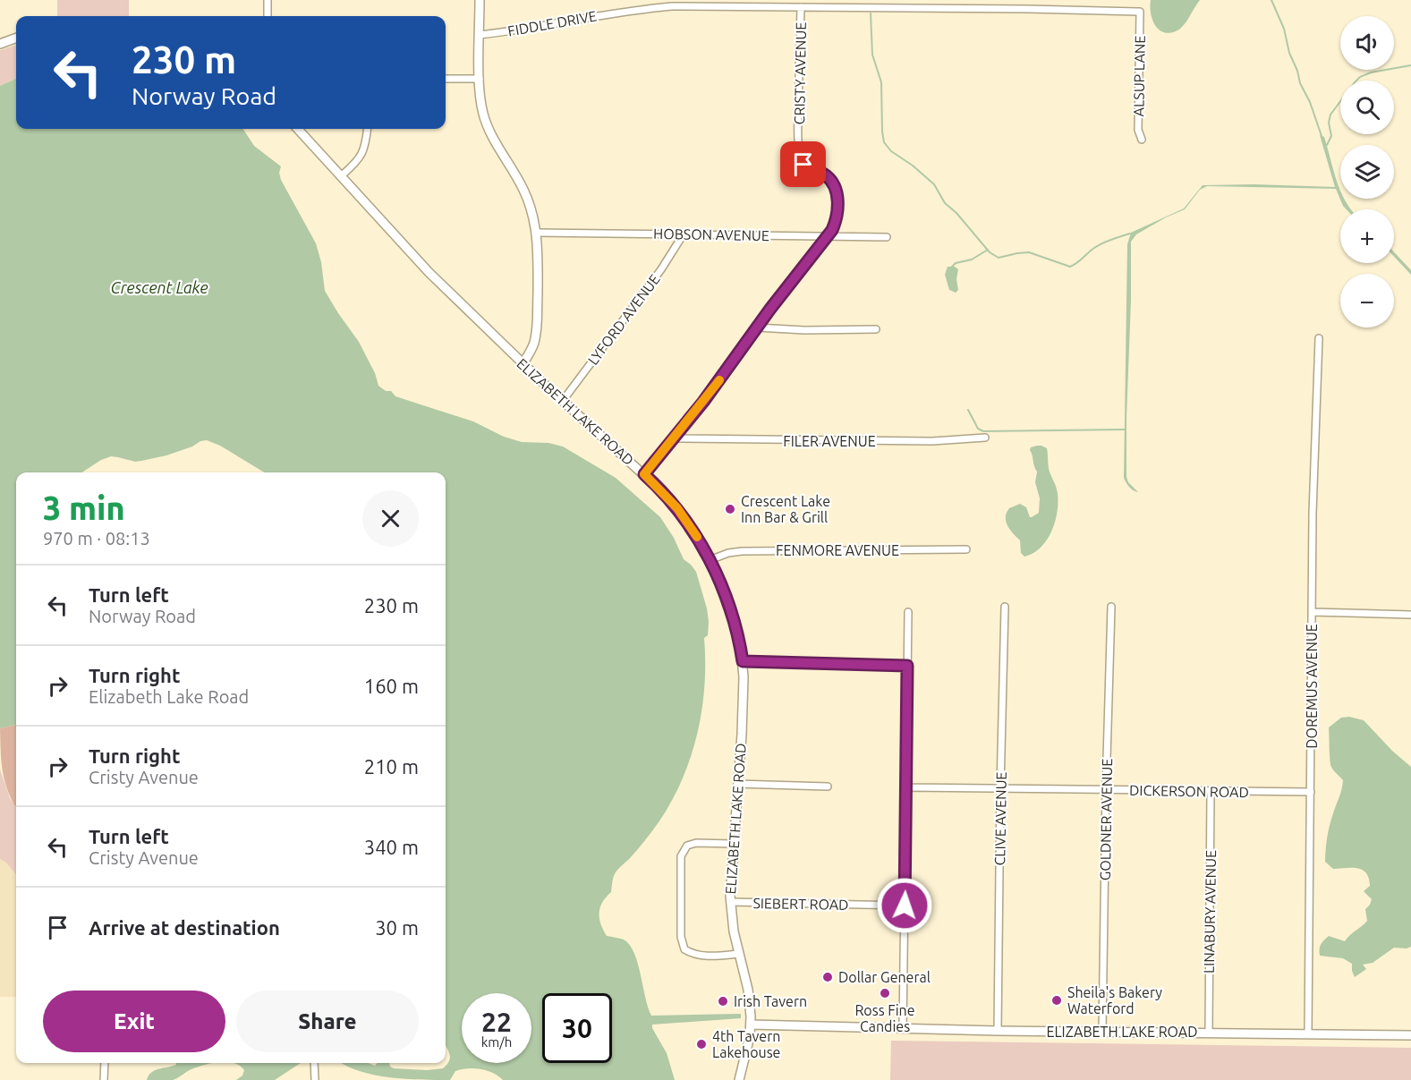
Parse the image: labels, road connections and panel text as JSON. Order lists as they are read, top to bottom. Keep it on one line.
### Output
{"streets":{"street":["FIDDLE DRIVE","CRISTY AVENUE","ALSUP LANE","HOBSON AVENUE","LYFORD AVENUE","ELIZABETH LAKE ROAD","FILER AVENUE","FENMORE AVENUE","DOREMUS AVENUE","DICKERSON ROAD","CLIVE AVENUE","GOLDNER AVENUE","SIEBERT ROAD","LINABURY AVENUE"]},"crossings":[["FIDDLE DRIVE","CRISTY AVENUE"],["FIDDLE DRIVE","ALSUP LANE"],["CRISTY AVENUE","HOBSON AVENUE"],["CRISTY AVENUE","ELIZABETH LAKE ROAD"],["CRISTY AVENUE","FILER AVENUE"],["HOBSON AVENUE","LYFORD AVENUE"],["LYFORD AVENUE","ELIZABETH LAKE ROAD"],["ELIZABETH LAKE ROAD","FENMORE AVENUE"],["ELIZABETH LAKE ROAD","DOREMUS AVENUE"],["ELIZABETH LAKE ROAD","CLIVE AVENUE"],["ELIZABETH LAKE ROAD","GOLDNER AVENUE"],["ELIZABETH LAKE ROAD","SIEBERT ROAD"],["ELIZABETH LAKE ROAD","LINABURY AVENUE"],["DOREMUS AVENUE","DICKERSON ROAD"],["DICKERSON ROAD","CLIVE AVENUE"],["DICKERSON ROAD","GOLDNER AVENUE"],["DICKERSON ROAD","LINABURY AVENUE"]],"water":["Crescent Lake"],"places":["Crescent Lake Inn Bar & Grill","Dollar General","Ross Fine Candies","Sheila's Bakery Waterford","Irish Tavern","4th Tavern Lakehouse"],"page":{"map_buttons":["+","−"],"turn":["230 m","Norway Road"],"heading":["3 min","970 m · 08:13"],"list":[{"name":"Turn left","note":"Norway Road","value":"230 m"},{"name":"Turn right","note":"Elizabeth Lake Road","value":"160 m"},{"name":"Turn right","note":"Cristy Avenue","value":"210 m"},{"name":"Turn left","note":"Cristy Avenue","value":"340 m"},{"name":"Arrive at destination","value":"30 m"}],"buttons":["Exit","Share"],"speed":"22 km/h","limit":"30"}}
